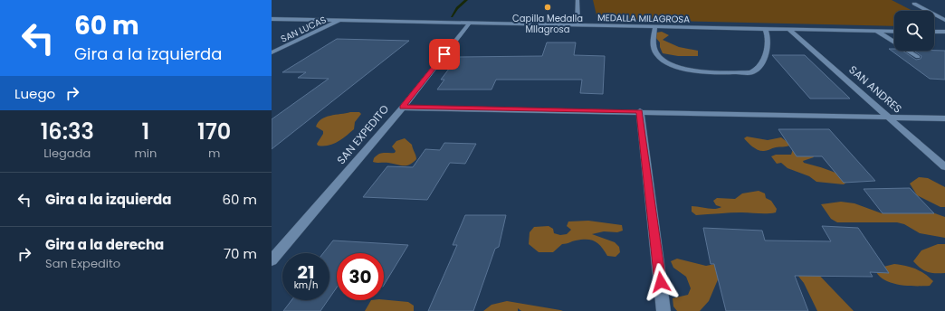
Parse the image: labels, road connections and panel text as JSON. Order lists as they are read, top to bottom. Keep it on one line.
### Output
{"streets":{"street":["MEDALLA MILAGROSA","SAN LUCAS","SAN ANDRES","SAN EXPEDITO"]},"crossings":[["MEDALLA MILAGROSA","SAN LUCAS"],["MEDALLA MILAGROSA","SAN ANDRES"],["MEDALLA MILAGROSA","SAN EXPEDITO"]],"places":["Capilla Medalla MIlagrosa"],"page":{"turn":["60 m","Gira a la izquierda"],"then":"Luego","eta":["16:33","Llegada","1","min","170","m"],"list":[{"name":"Gira a la izquierda","value":"60 m"},{"name":"Gira a la derecha","note":"San Expedito","value":"70 m"}],"speed":"21 km/h","limit":"30"}}
